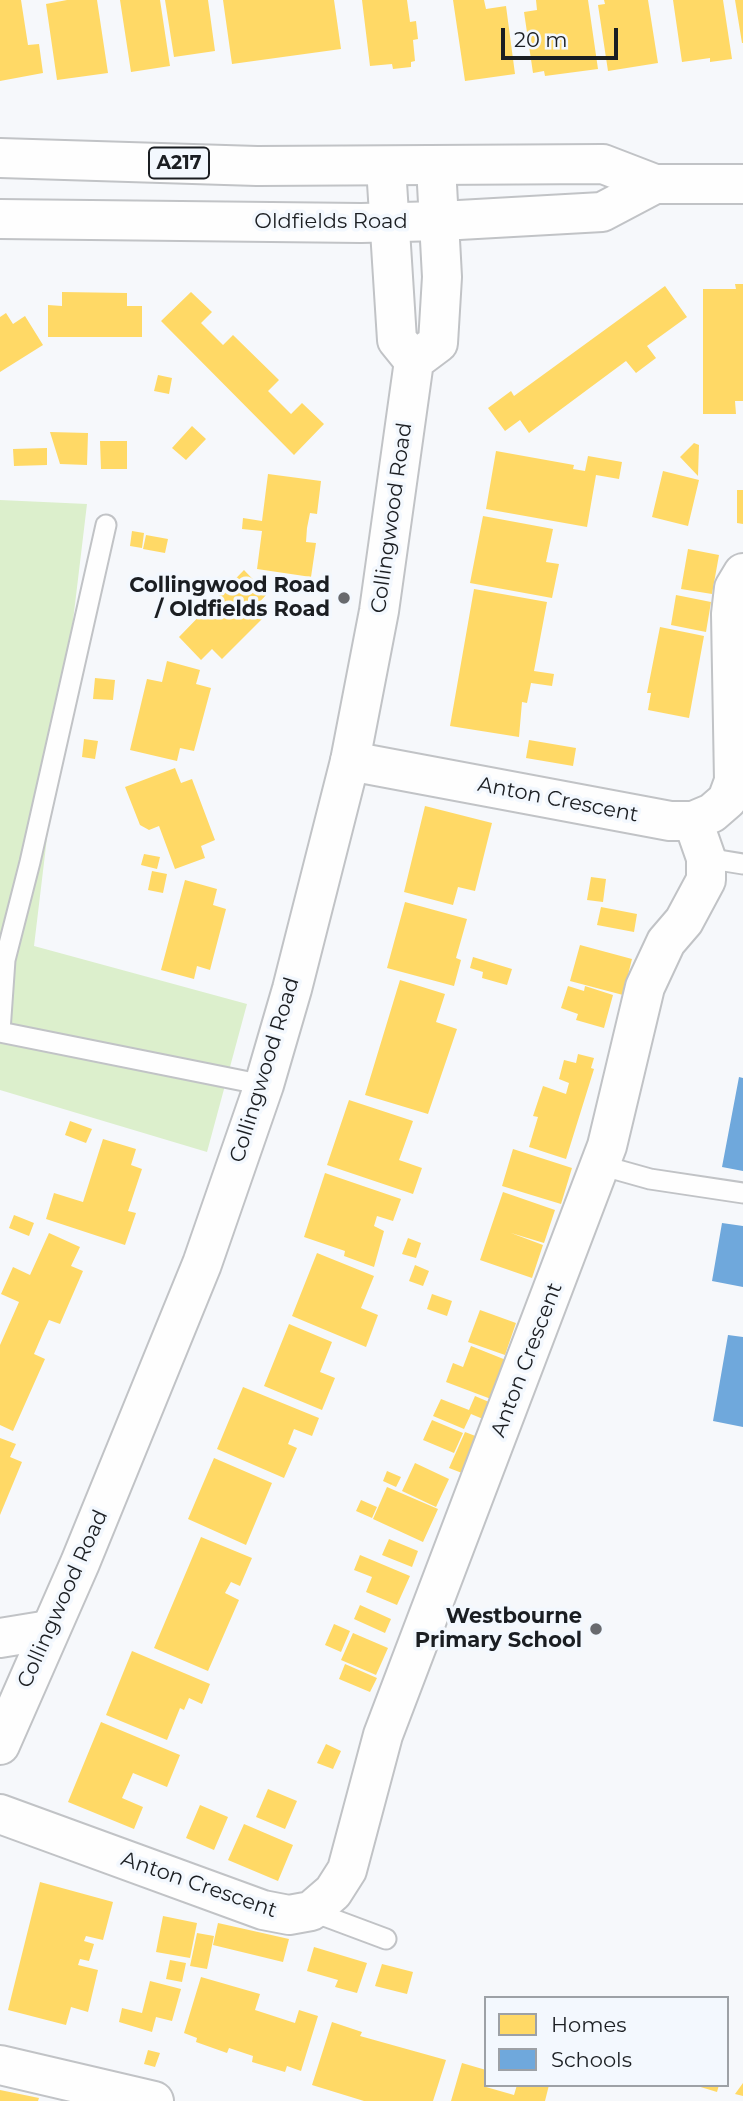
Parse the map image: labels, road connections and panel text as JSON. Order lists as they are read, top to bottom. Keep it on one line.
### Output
{"streets":{"main road":["A217","Oldfields Road","Collingwood Road","Anton Crescent"]},"crossings":[["Collingwood Road","Anton Crescent"]],"places":["Collingwood Road / Oldfields Road","Westbourne Primary School"],"legend":["Homes","Schools"],"scale_bar":"20 m"}
